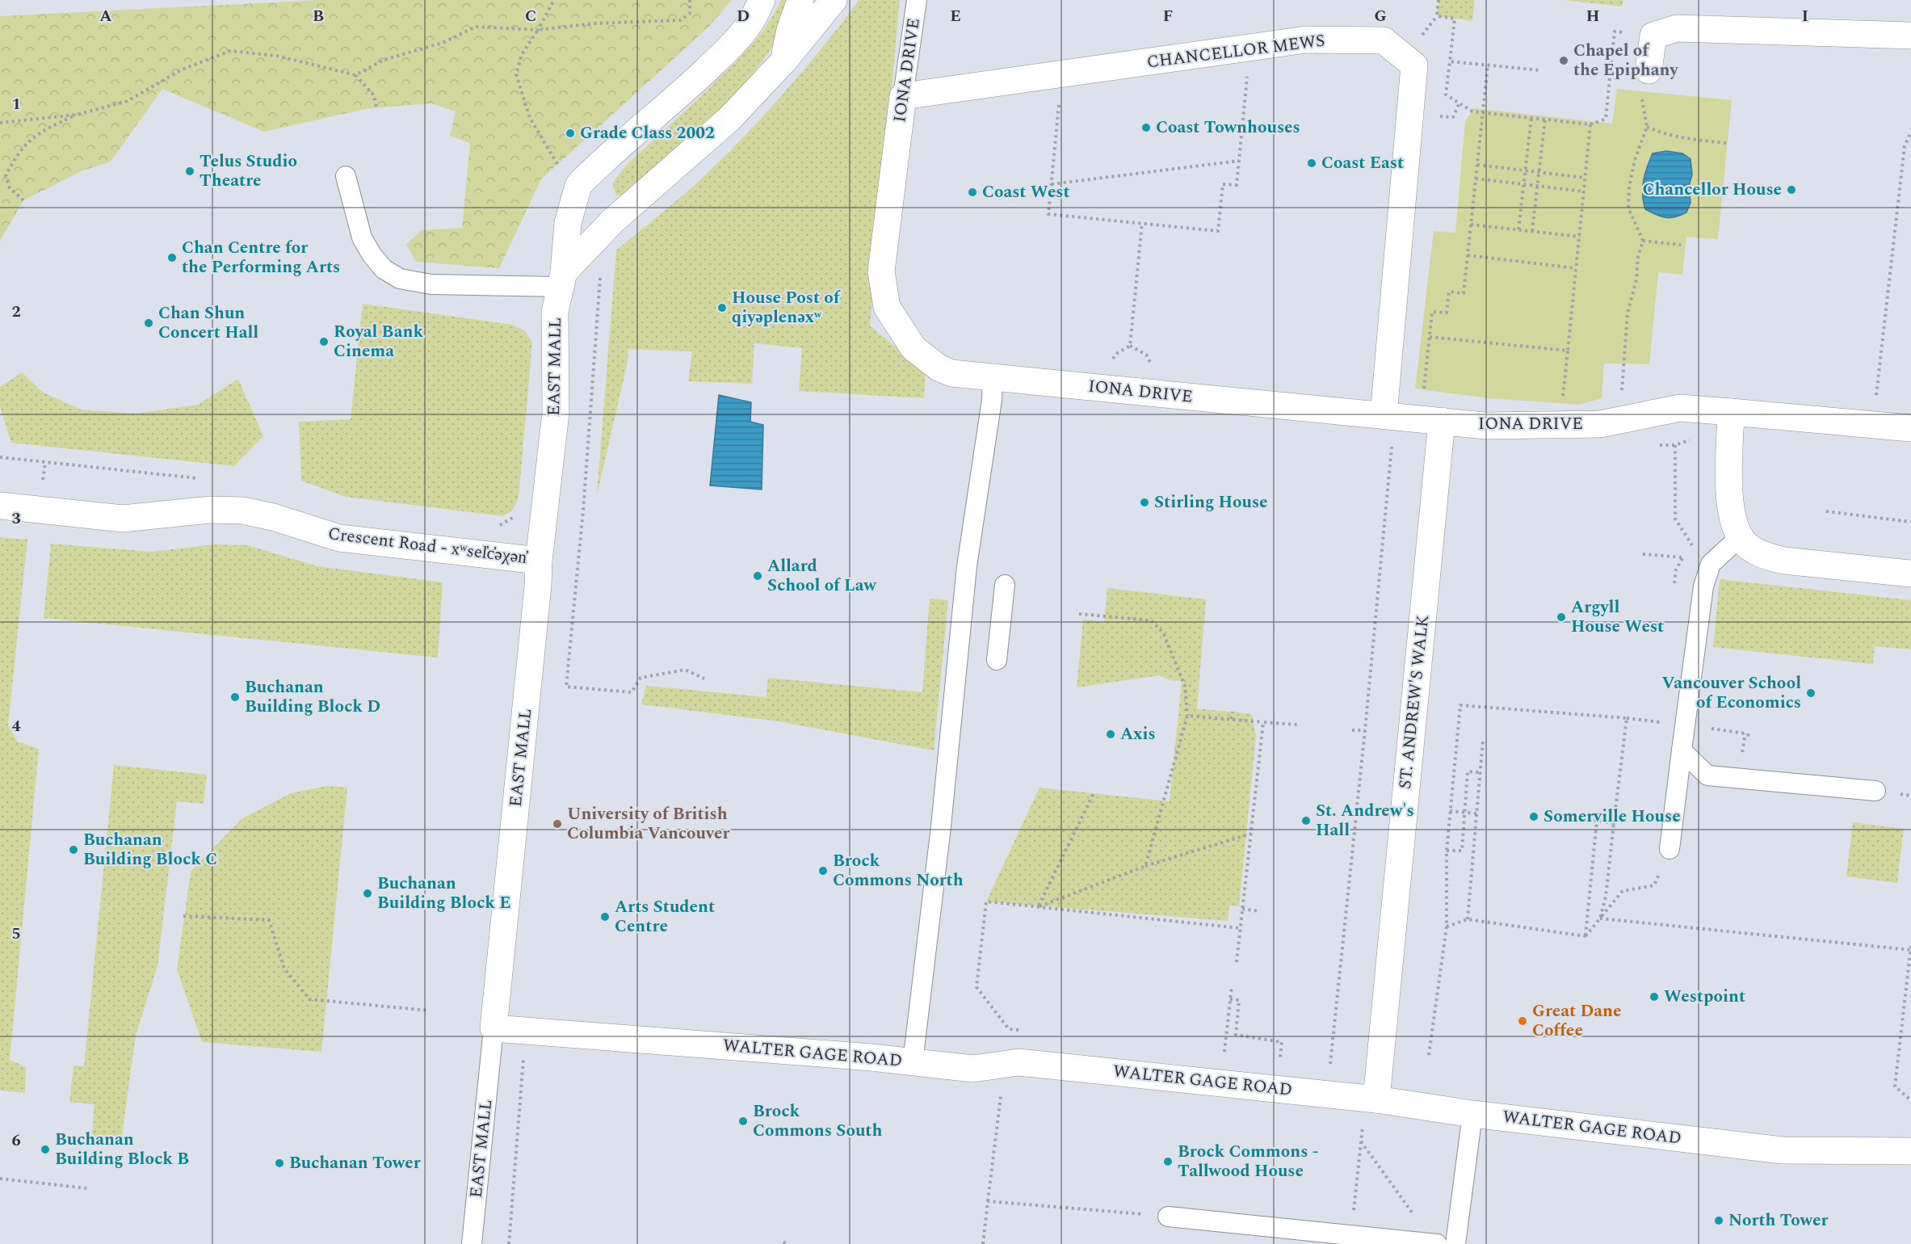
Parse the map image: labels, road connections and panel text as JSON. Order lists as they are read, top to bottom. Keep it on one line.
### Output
{"streets":{"street":["CHANCELLOR MEWS","IONA DRIVE","EAST MALL","Crescent Road - xʷsel̓c̓əχən̓","ST. ANDREW'S WALK","WALTER GAGE ROAD"]},"crossings":[["CHANCELLOR MEWS","IONA DRIVE"],["IONA DRIVE","ST. ANDREW'S WALK"],["EAST MALL","Crescent Road - xʷsel̓c̓əχən̓"],["EAST MALL","WALTER GAGE ROAD"],["ST. ANDREW'S WALK","WALTER GAGE ROAD"]],"places":["Chapel of the Epiphany","Coast Townhouses","Grade Class 2002","Coast East","Telus Studio Theatre","Chancellor House","Coast West","Chan Centre for the Performing Arts","House Post of qiyǝplenǝxʷ","Chan Shun Concert Hall","Royal Bank Cinema","Stirling House","Allard School of Law","Argyll House West","Vancouver School of Economics","Buchanan Building Block D","Axis","Somerville House","St. Andrew's Hall","University of British Columbia Vancouver","Buchanan Building Block C","Brock Commons North","Buchanan Building Block E","Arts Student Centre","Westpoint","Great Dane Coffee","Brock Commons South","Buchanan Building Block B","Brock Commons - Tallwood House","Buchanan Tower","North Tower"],"grid":{"columns":["A","B","C","D","E","F","G","H","I"],"rows":["1","2","3","4","5","6"]}}
